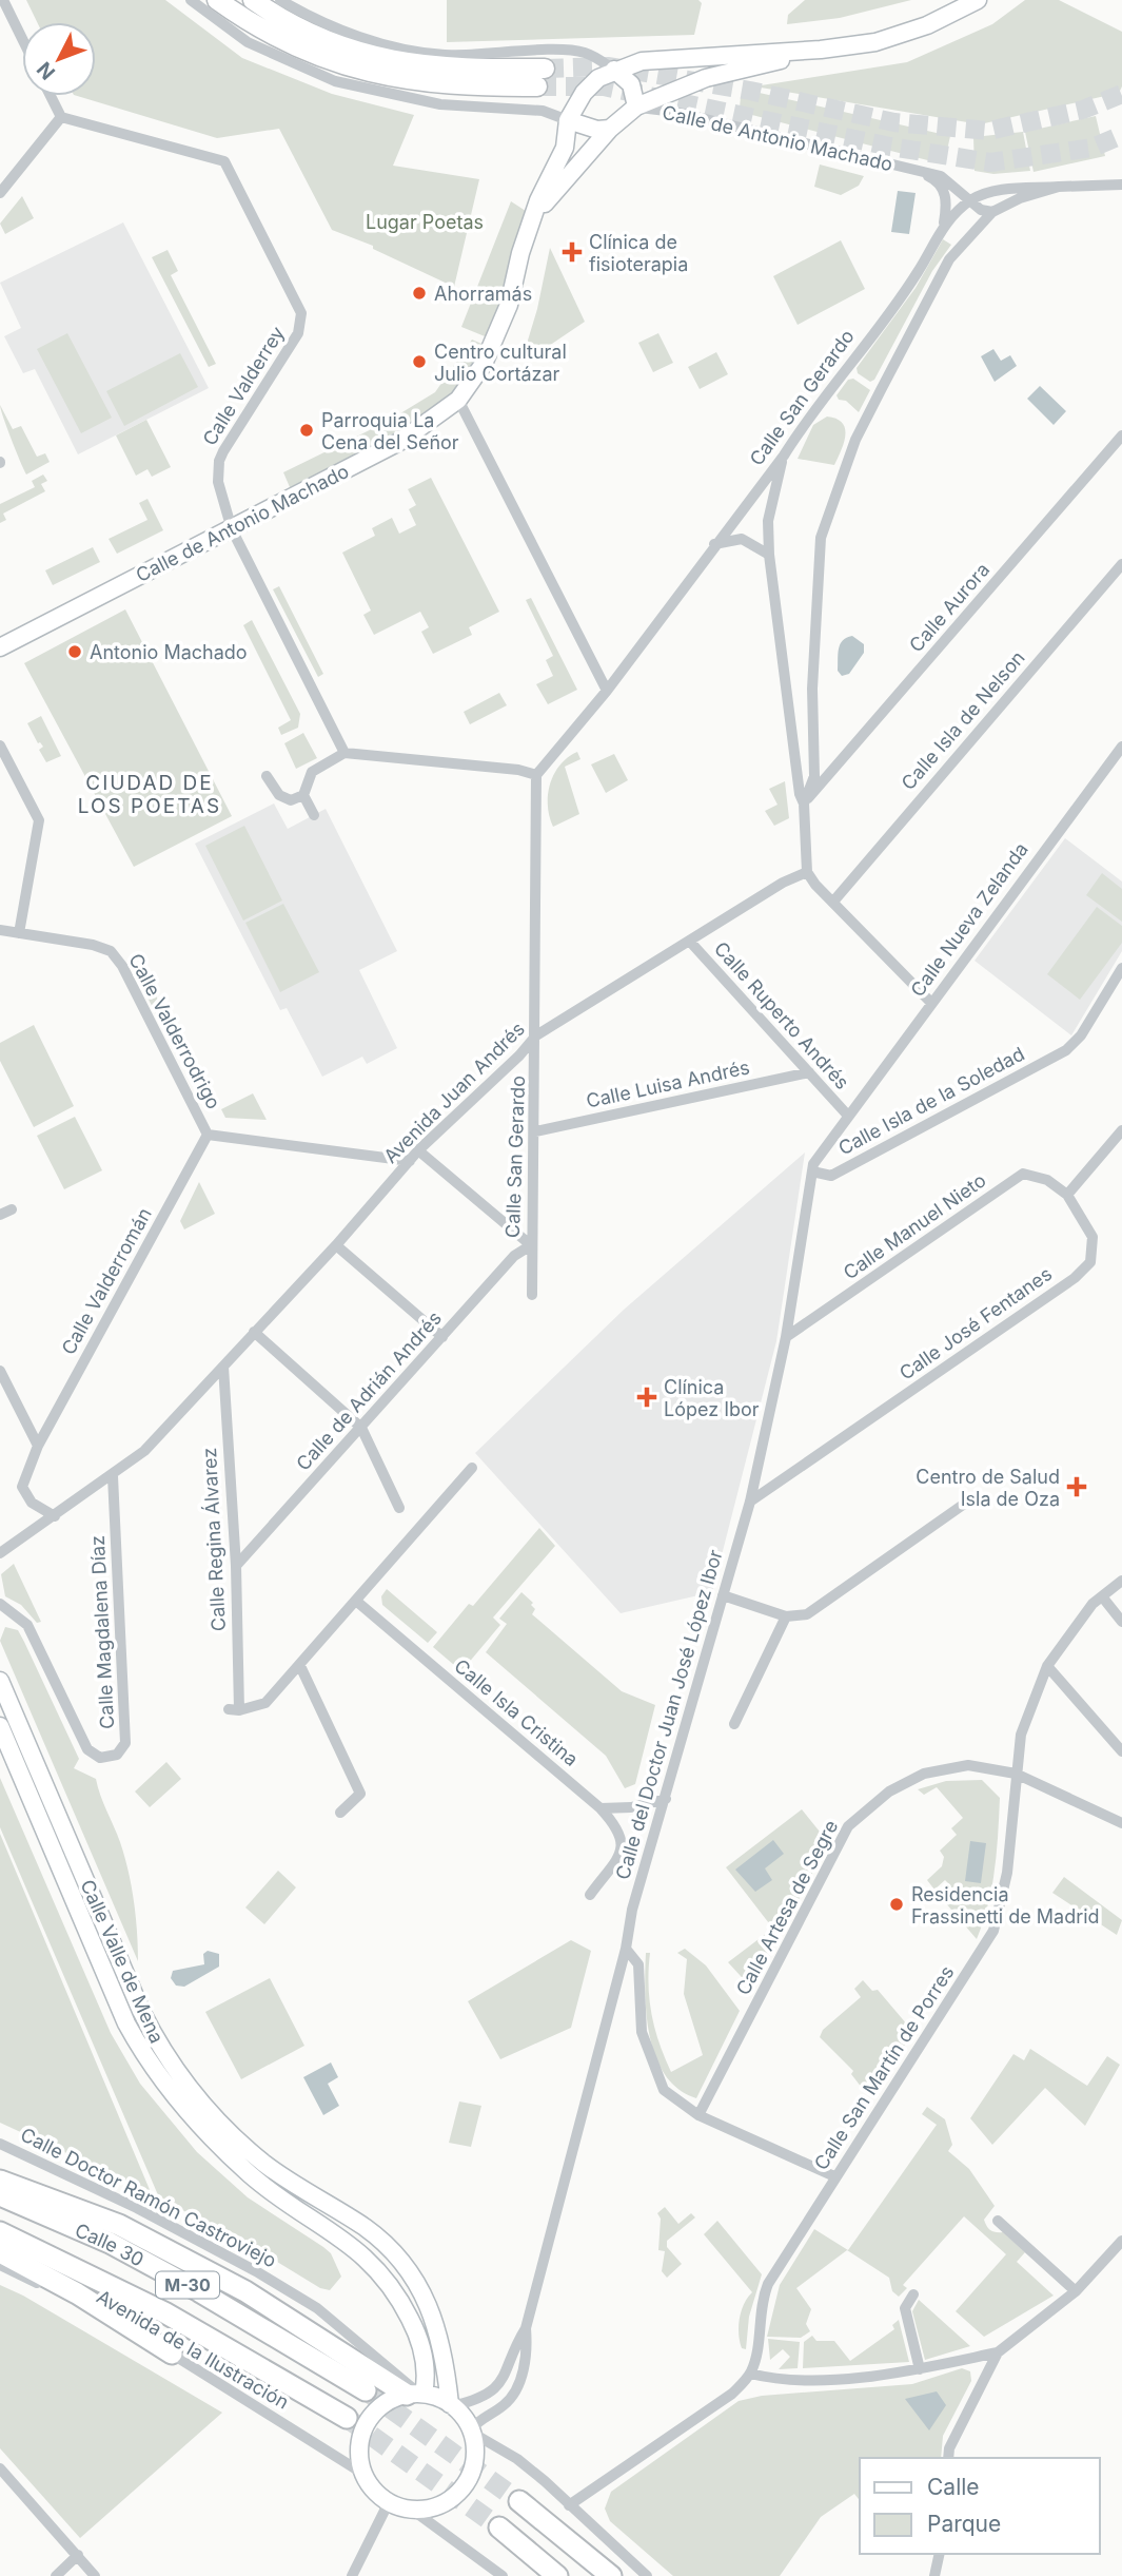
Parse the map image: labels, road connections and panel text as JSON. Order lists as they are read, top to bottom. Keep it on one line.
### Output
{"streets":{"highway":["Calle 30","M-30"],"main road":["Calle de Antonio Machado","Calle Valle de Mena"],"street":["Calle Valderrey","Calle San Gerardo","Calle Aurora","Calle Isla de Nelson","Calle Nueva Zelanda","Calle Ruperto Andrés","Calle Valderrodrigo","Calle Luisa Andrés","Avenida Juan Andrés","Calle Isla de la Soledad","Calle Manuel Nieto","Calle Valderromán","Calle José Fentanes","Calle de Adrián Andrés","Calle Regina Álvarez","Calle Magdalena Díaz","Calle Isla Cristina","Calle del Doctor Juan José López Ibor","Calle Artesa de Segre","Calle San Martín de Porres","Calle Doctor Ramón Castroviejo","Avenida de la Ilustración"]},"crossings":[["Calle de Antonio Machado","Calle Valderrey"],["Calle de Antonio Machado","Calle San Gerardo"],["Calle San Gerardo","Calle Luisa Andrés"],["Calle San Gerardo","Avenida Juan Andrés"],["Calle San Gerardo","Calle de Adrián Andrés"],["Calle Nueva Zelanda","Calle Ruperto Andrés"],["Calle Nueva Zelanda","Calle del Doctor Juan José López Ibor"],["Calle Ruperto Andrés","Calle Luisa Andrés"],["Calle Ruperto Andrés","Avenida Juan Andrés"],["Calle Ruperto Andrés","Calle del Doctor Juan José López Ibor"],["Calle Valderrodrigo","Calle Valderromán"],["Avenida Juan Andrés","Calle Valderromán"],["Avenida Juan Andrés","Calle Regina Álvarez"],["Avenida Juan Andrés","Calle Magdalena Díaz"],["Calle Isla de la Soledad","Calle del Doctor Juan José López Ibor"],["Calle Manuel Nieto","Calle José Fentanes"],["Calle Manuel Nieto","Calle del Doctor Juan José López Ibor"],["Calle José Fentanes","Calle del Doctor Juan José López Ibor"],["Calle de Adrián Andrés","Calle Regina Álvarez"],["Calle Artesa de Segre","Calle San Martín de Porres"],["Calle Valle de Mena","Calle Doctor Ramón Castroviejo"],["Calle Valle de Mena","Avenida de la Ilustración"],["Calle Doctor Ramón Castroviejo","Avenida de la Ilustración"]],"districts":["CIUDAD DE LOS POETAS"],"parks":["Lugar Poetas"],"places":{"health":["Clínica de fisioterapia","Clínica López Ibor","Centro de Salud Isla de Oza"],"other":["Ahorramás","Centro cultural Julio Cortázar","Parroquia La Cena del Señor","Antonio Machado","Residencia Frassinetti de Madrid"]},"legend":["Calle","Parque"],"north":"bottom left"}
